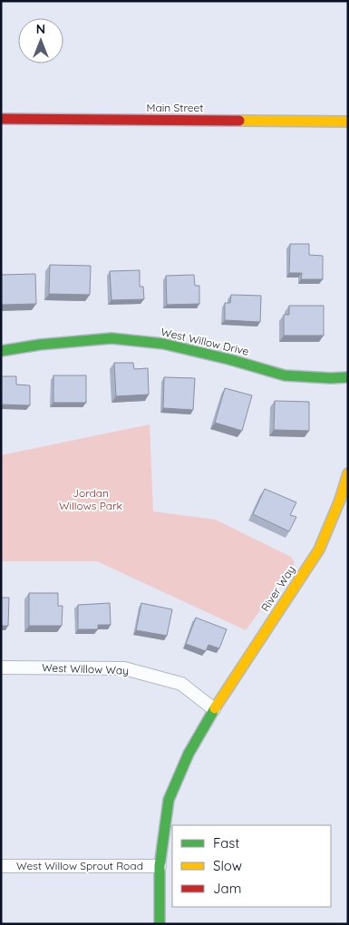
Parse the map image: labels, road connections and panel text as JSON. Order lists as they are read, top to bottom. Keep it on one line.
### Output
{"streets":{"street":["Main Street","West Willow Drive","River Way","West Willow Way","West Willow Sprout Road"]},"crossings":[["River Way","West Willow Way"],["River Way","West Willow Sprout Road"]],"parks":["Jordan Willows Park"],"legend":["Fast","Slow","Jam"],"north":"top"}
